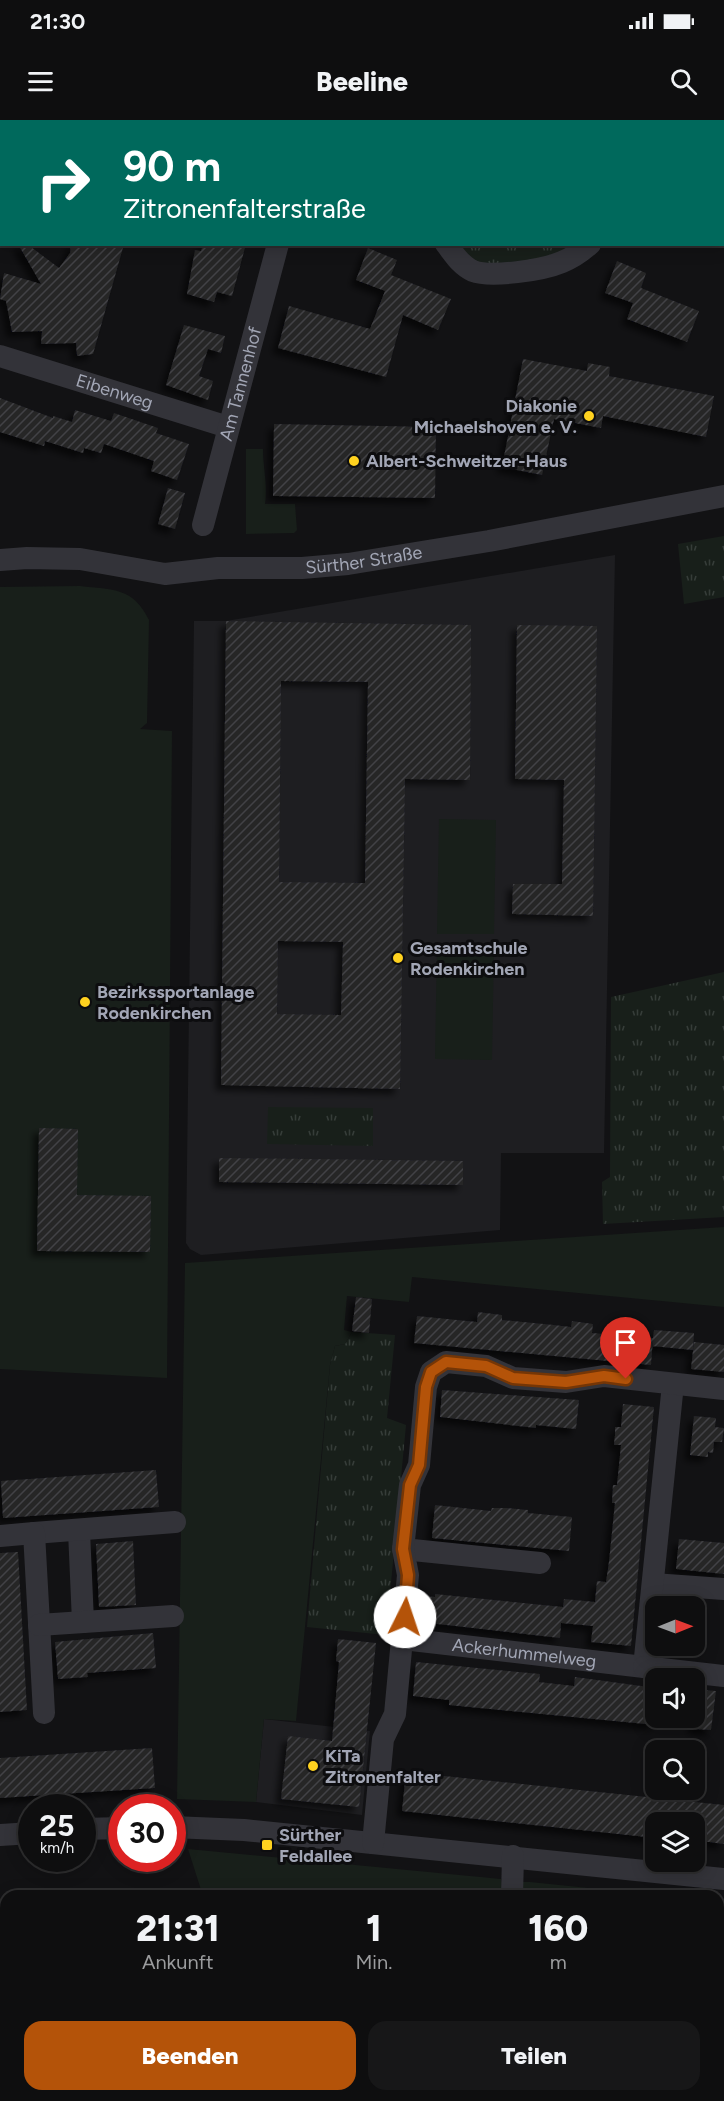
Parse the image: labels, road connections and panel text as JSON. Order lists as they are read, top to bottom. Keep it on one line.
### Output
{"streets":{"street":["Am Tannenhof","Eibenweg","Sürther Straße","Ackerhummelweg"]},"crossings":[["Am Tannenhof","Eibenweg"]],"places":{"other":["Diakonie Michaelshoven e. V.","Albert-Schweitzer-Haus","Gesamtschule Rodenkirchen","Bezirkssportanlage Rodenkirchen","KiTa Zitronenfalter"],"transit":["Sürther Feldallee"]},"north":"right","page":{"status":"21:30","header":"Beeline","turn":["90 m","Zitronenfalterstraße"],"speed":"25 km/h","limit":"30","eta":["21:31","Ankunft","1","Min.","160","m"],"buttons":["Beenden","Teilen"]}}
